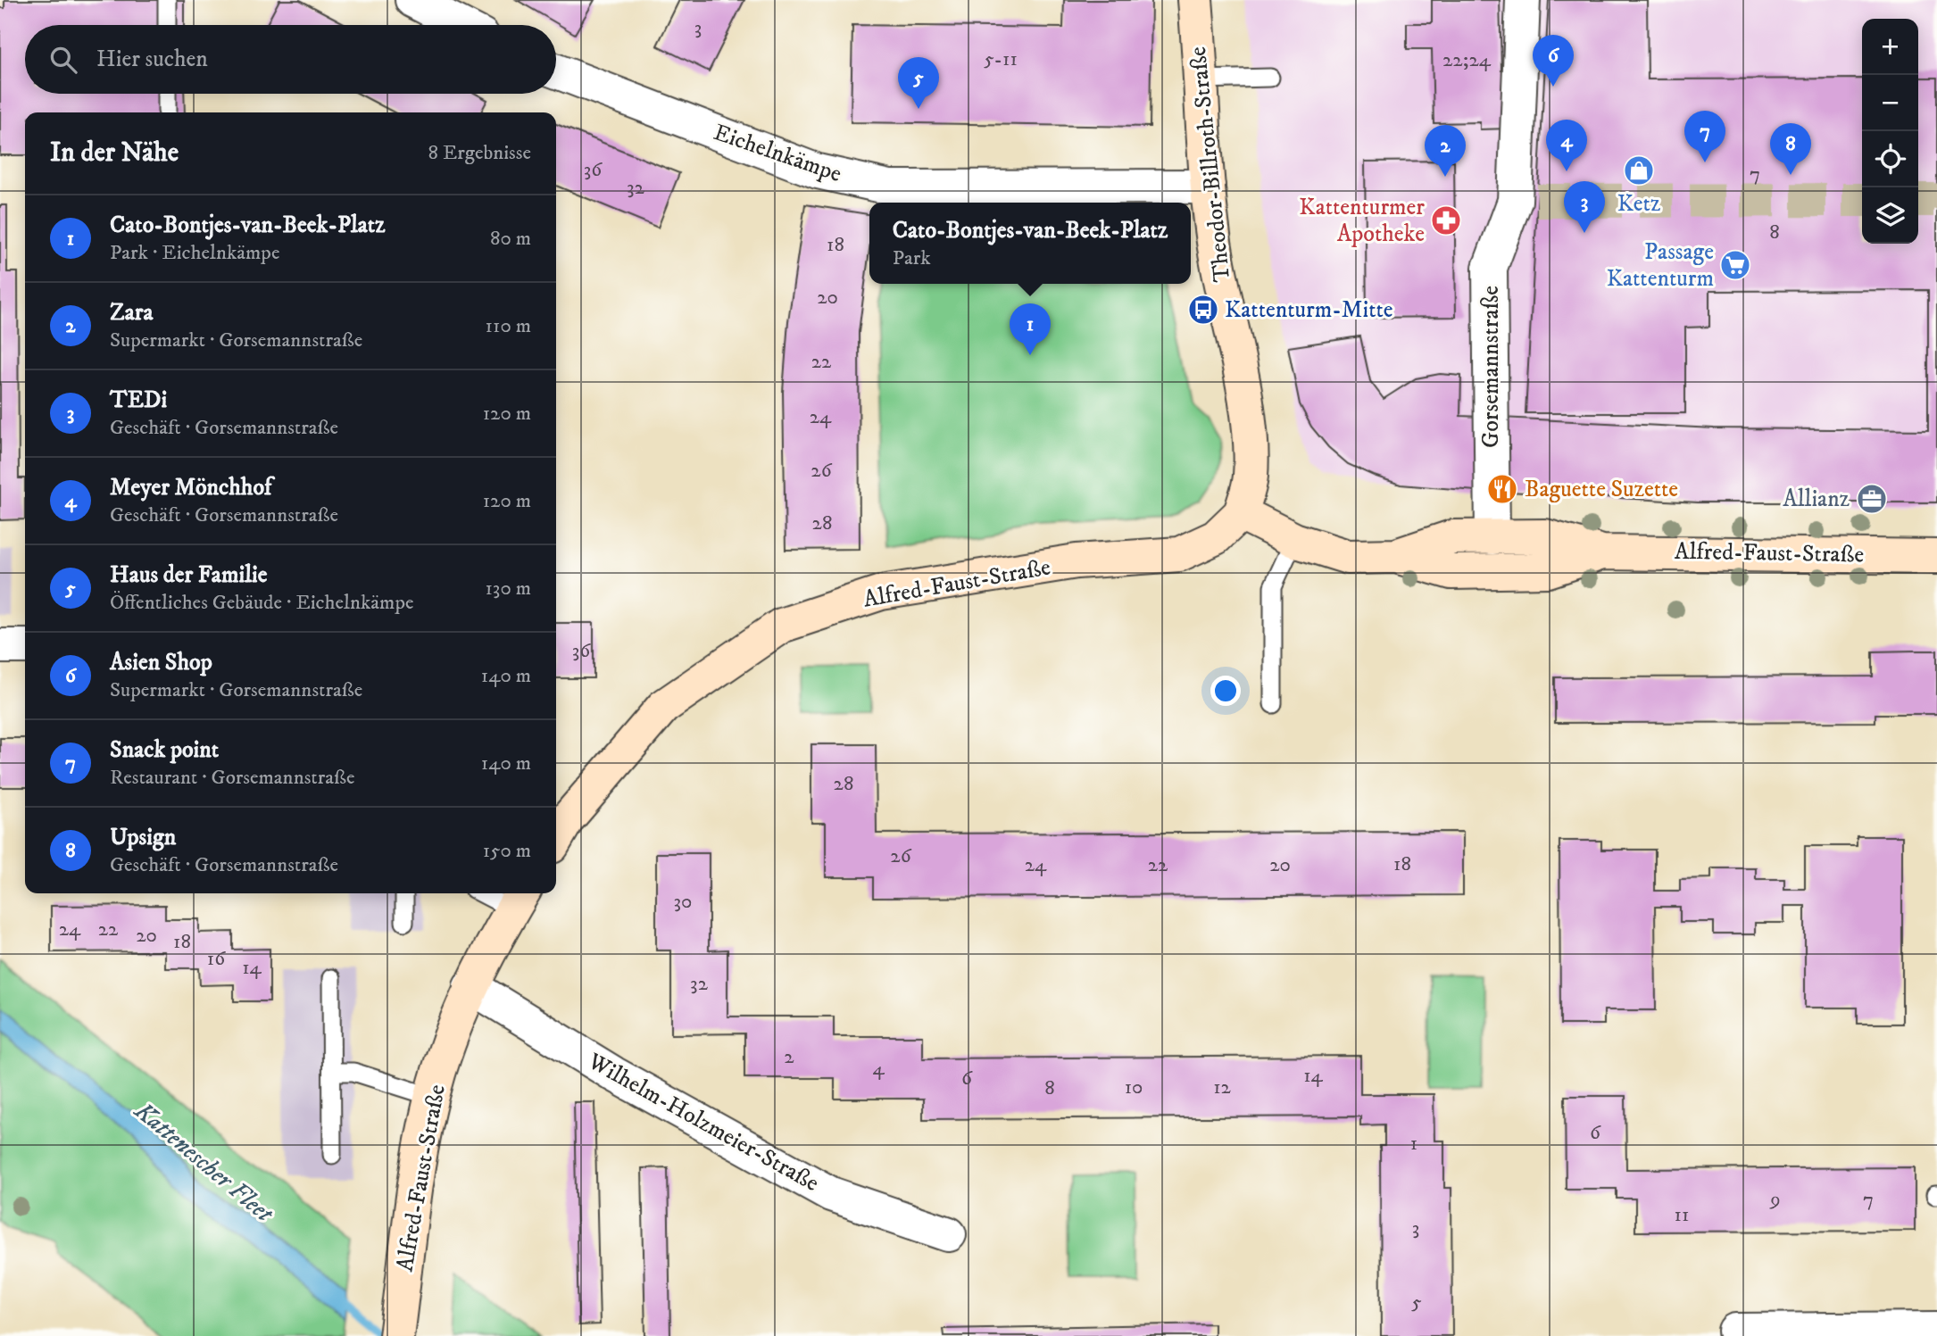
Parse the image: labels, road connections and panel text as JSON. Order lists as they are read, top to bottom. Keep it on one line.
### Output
{"streets":{"street":["Eichelnkämpe","Theodor-Billroth-Straße","Gorsemannstraße","Alfred-Faust-Straße","Wilhelm-Holzmeier-Straße"]},"crossings":[["Eichelnkämpe","Theodor-Billroth-Straße"],["Theodor-Billroth-Straße","Alfred-Faust-Straße"],["Gorsemannstraße","Alfred-Faust-Straße"],["Alfred-Faust-Straße","Wilhelm-Holzmeier-Straße"]],"water":["Kattenescher Fleet"],"places":{"shop":["Ketz"],"pharmacy":["Kattenturmer Apotheke"],"supermarket":["Passage Kattenturm"],"bus stop":["Kattenturm-Mitte"],"restaurant":["Baguette Suzette"],"office":["Allianz"]},"house_numbers":["3","5-11","22;24","36","7","32","8","18","20","22","24","26","28","36","28","26","18","24","22","20","30","24","22","20","18","16","14","32","2","4","14","6","10","12","8","6","1","9","7","11","3","5"],"page":{"map_buttons":["+","−"],"search":"Hier suchen","pins":["6","5","7","4","8","2","3","1"],"heading":["In der Nähe","8 Ergebnisse"],"list":[{"mark":"1","name":"Cato-Bontjes-van-Beek-Platz","note":"Park · Eichelnkämpe","value":"80 m"},{"mark":"2","name":"Zara","note":"Supermarkt · Gorsemannstraße","value":"110 m"},{"mark":"3","name":"TEDi","note":"Geschäft · Gorsemannstraße","value":"120 m"},{"mark":"4","name":"Meyer Mönchhof","note":"Geschäft · Gorsemannstraße","value":"120 m"},{"mark":"5","name":"Haus der Familie","note":"Öffentliches Gebäude · Eichelnkämpe","value":"130 m"},{"mark":"6","name":"Asien Shop","note":"Supermarkt · Gorsemannstraße","value":"140 m"},{"mark":"7","name":"Snack point","note":"Restaurant · Gorsemannstraße","value":"140 m"},{"mark":"8","name":"Upsign","note":"Geschäft · Gorsemannstraße","value":"150 m"}],"popup":["Cato-Bontjes-van-Beek-Platz","Park"]}}
